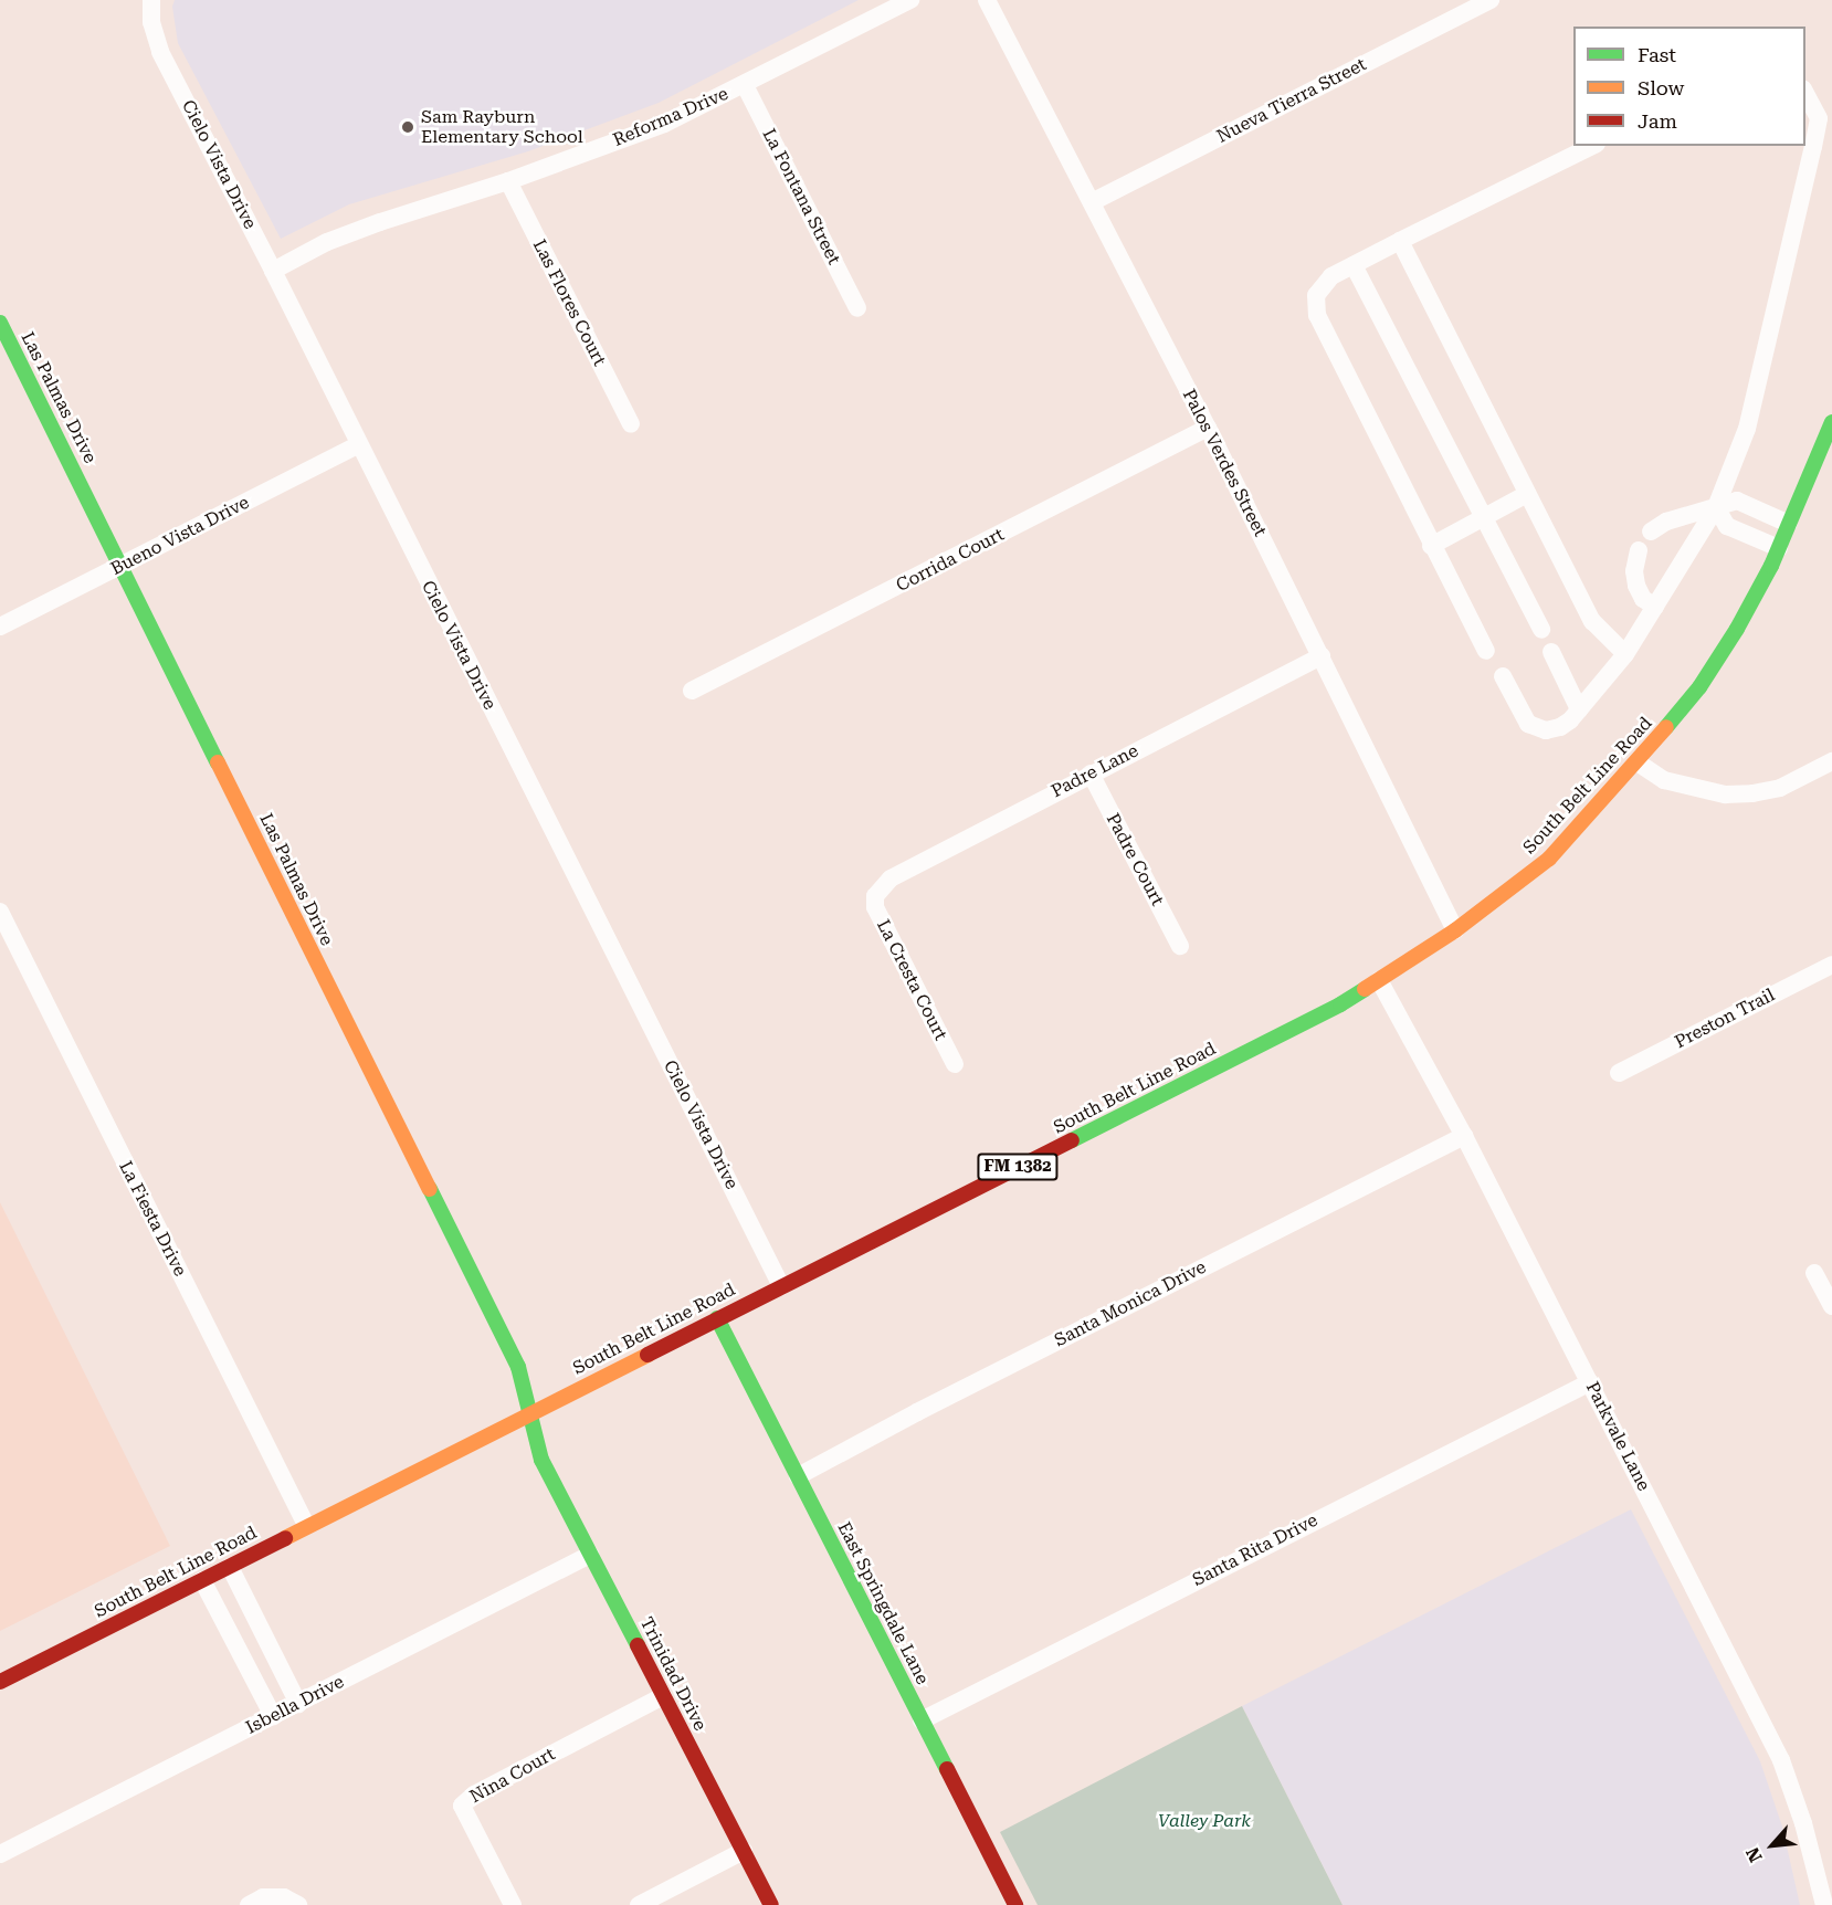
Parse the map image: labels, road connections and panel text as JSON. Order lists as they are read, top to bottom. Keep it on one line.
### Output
{"streets":{"street":["Nueva Tierra Street","Reforma Drive","Cielo Vista Drive","La Fontana Street","Las Flores Court","Las Palmas Drive","Palos Verdes Street","Bueno Vista Drive","Corrida Court","Padre Lane","South Belt Line Road","Padre Court","La Cresta Court","Preston Trail","FM 1382","La Fiesta Drive","Santa Monica Drive","Parkvale Lane","Santa Rita Drive","East Springdale Lane","Trinidad Drive","Isbella Drive","Nina Court"]},"crossings":[["Nueva Tierra Street","Palos Verdes Street"],["Reforma Drive","Cielo Vista Drive"],["Reforma Drive","La Fontana Street"],["Reforma Drive","Las Flores Court"],["Cielo Vista Drive","Bueno Vista Drive"],["Cielo Vista Drive","South Belt Line Road"],["Las Palmas Drive","Bueno Vista Drive"],["Las Palmas Drive","South Belt Line Road"],["Las Palmas Drive","Trinidad Drive"],["Palos Verdes Street","Corrida Court"],["Palos Verdes Street","Padre Lane"],["Palos Verdes Street","South Belt Line Road"],["Padre Lane","Padre Court"],["Padre Lane","La Cresta Court"],["South Belt Line Road","La Fiesta Drive"],["South Belt Line Road","Parkvale Lane"],["South Belt Line Road","East Springdale Lane"],["Santa Monica Drive","Parkvale Lane"],["Santa Monica Drive","East Springdale Lane"],["Parkvale Lane","Santa Rita Drive"],["Santa Rita Drive","East Springdale Lane"],["Trinidad Drive","Isbella Drive"],["Trinidad Drive","Nina Court"]],"parks":["Valley Park"],"places":["Sam Rayburn Elementary School"],"legend":["Fast","Slow","Jam"],"north":"bottom left"}
